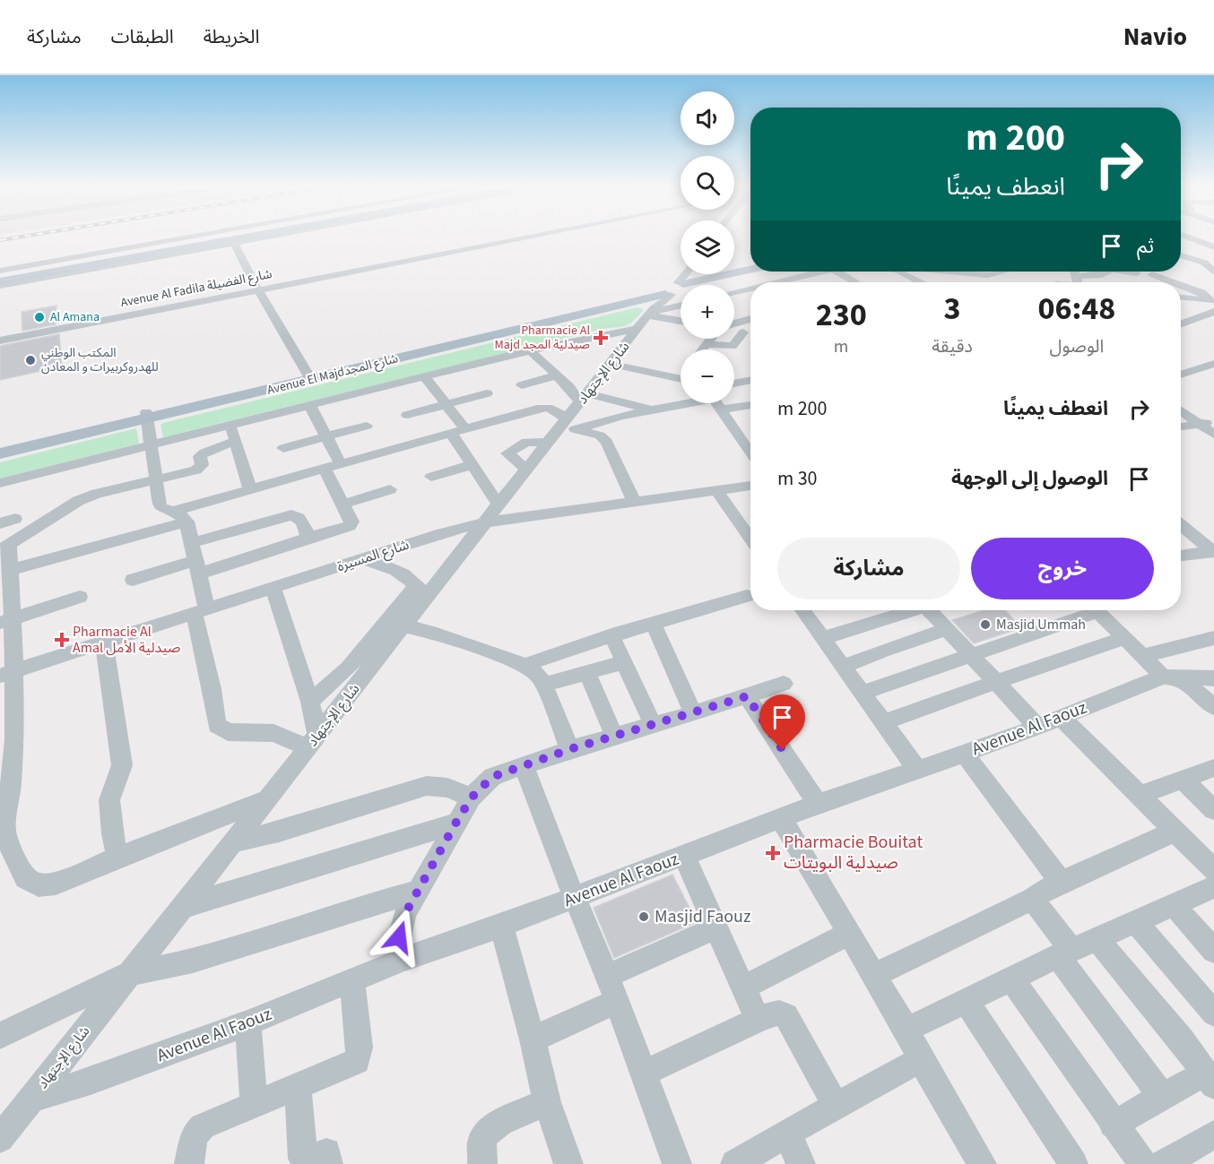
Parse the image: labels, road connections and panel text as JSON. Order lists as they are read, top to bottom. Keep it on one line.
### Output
{"streets":{"main road":["Avenue El Majdشارع المجد"],"street":["Avenue Al Fadila شارع الفضيلة","شارع الإجتهاد","شارع المسيرة","Avenue Al Faouz"]},"crossings":[["شارع الإجتهاد","Avenue El Majdشارع المجد"],["شارع الإجتهاد","شارع المسيرة"],["شارع الإجتهاد","Avenue Al Faouz"]],"places":{"other":["Al Amana","المكتب الوطني للهدروكربيرات و المعادن","Masjid Ummah","Masjid Faouz"],"health":["Pharmacie Al Majd صيدلية المجد","Pharmacie Al Amal صيدلية الأمل","Pharmacie Bouitat صيدلية البويتات"]},"page":{"header":"Navio","nav":["الخريطة","الطبقات","مشاركة"],"map_buttons":["+","−"],"turn":["200 m","انعطف يمينًا"],"then":"ثم","eta":["06:48","الوصول","3","دقيقة","230","m"],"list":[{"name":"انعطف يمينًا","value":"200 m"},{"name":"الوصول إلى الوجهة","value":"30 m"}],"buttons":["خروج","مشاركة"]}}
